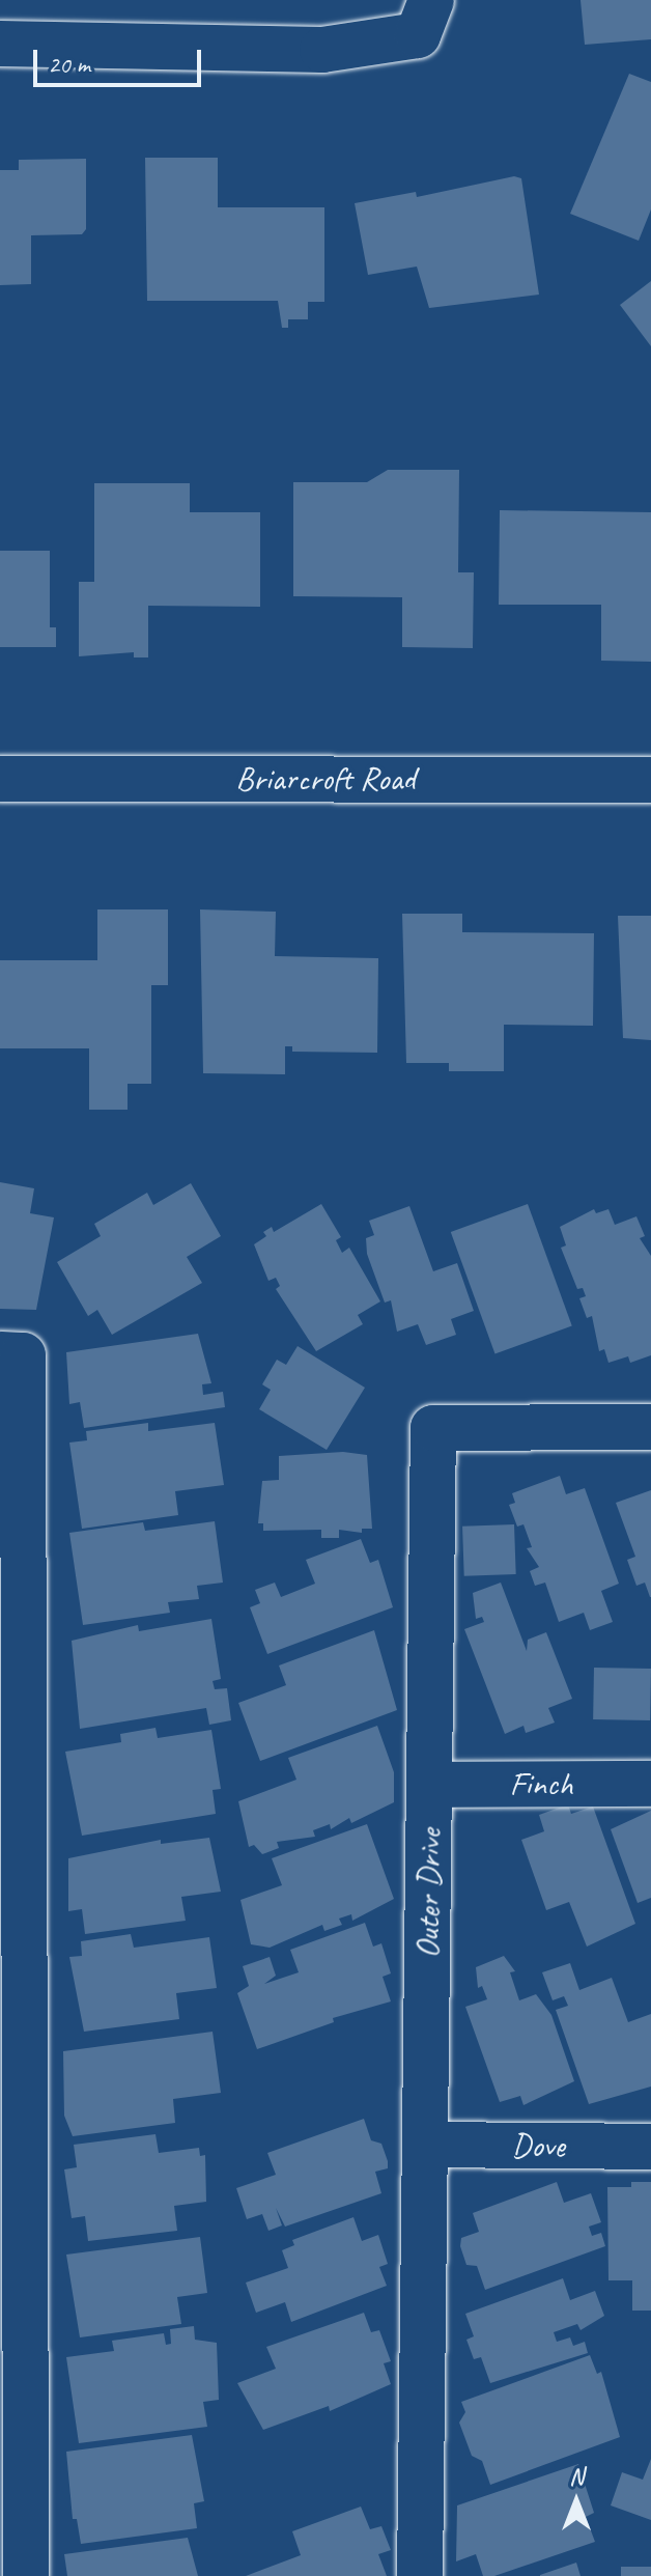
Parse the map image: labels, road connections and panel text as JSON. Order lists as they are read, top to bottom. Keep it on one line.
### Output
{"streets":{"street":["Briarcroft Road","Finch","Outer Drive","Dove"]},"crossings":[["Finch","Outer Drive"],["Outer Drive","Dove"]],"scale_bar":"20 m","north":"top"}
